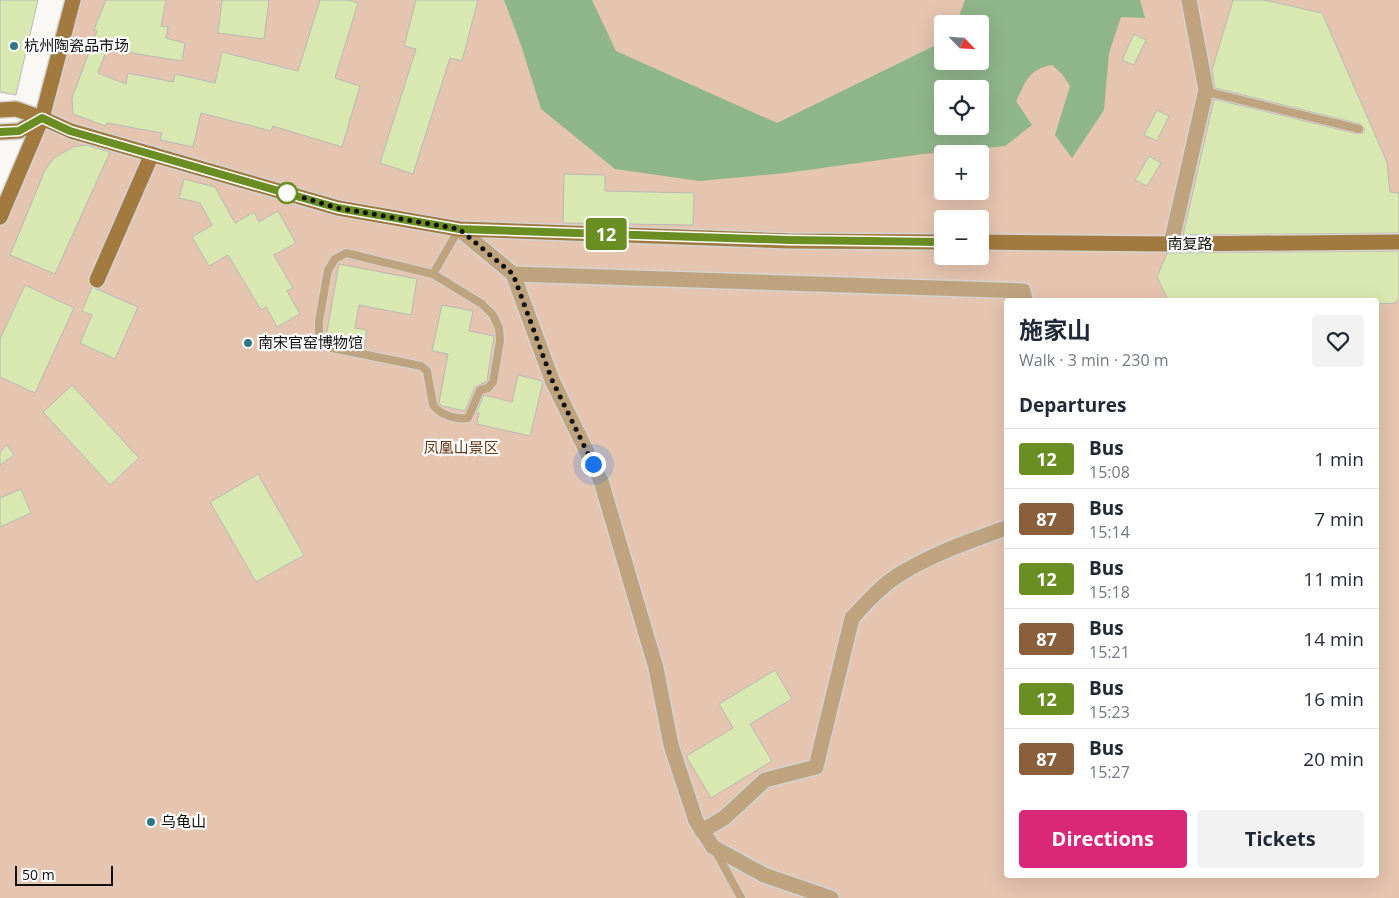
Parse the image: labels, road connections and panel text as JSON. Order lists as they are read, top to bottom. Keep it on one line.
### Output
{"streets":{"street":["南复路"]},"parks":["凤凰山景区"],"places":["杭州陶瓷品市场","南宋官窑博物馆","乌龟山"],"lines":["bus line 12"],"scale_bar":"50 m","north":"bottom right","page":{"on_map":"12","map_buttons":["+","−"],"heading":[["施家山","Walk · 3 min · 230 m"],"Departures"],"list":[{"mark":"12","name":"Bus","note":"15:08","value":"1 min"},{"mark":"87","name":"Bus","note":"15:14","value":"7 min"},{"mark":"12","name":"Bus","note":"15:18","value":"11 min"},{"mark":"87","name":"Bus","note":"15:21","value":"14 min"},{"mark":"12","name":"Bus","note":"15:23","value":"16 min"},{"mark":"87","name":"Bus","note":"15:27","value":"20 min"}],"buttons":["Directions","Tickets"],"scale":"50 m"}}
